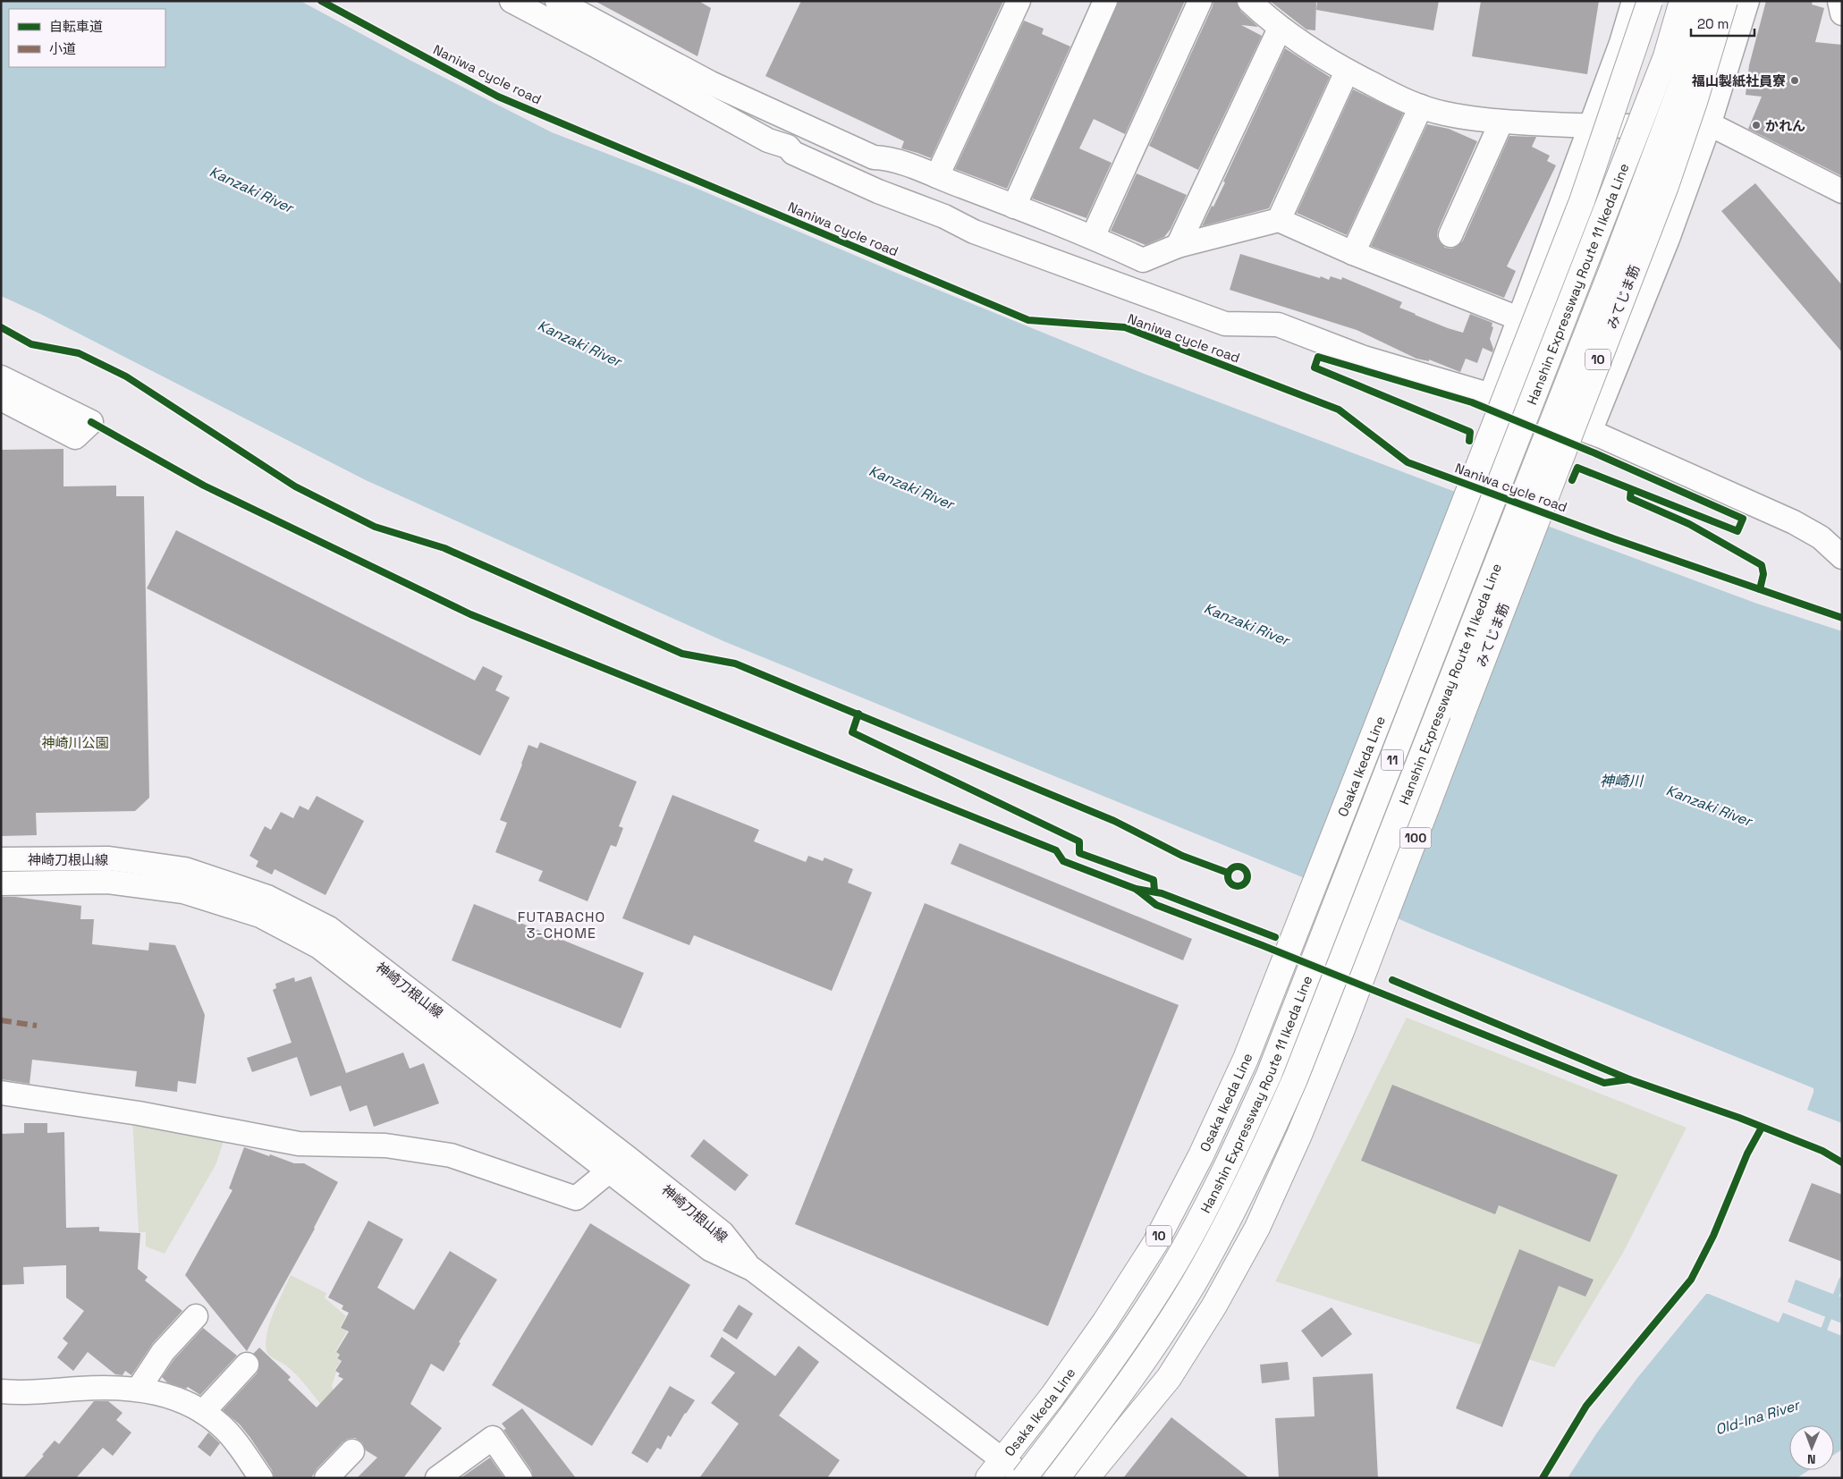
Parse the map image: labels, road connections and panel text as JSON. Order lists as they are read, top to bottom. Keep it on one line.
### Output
{"streets":{"main road":["Hanshin Expressway Route 11 Ikeda Line","みてじま筋","10","11","Osaka Ikeda Line","100"],"street":["神崎刀根山線"],"cycle path":["Naniwa cycle road"]},"crossings":[["Hanshin Expressway Route 11 Ikeda Line","神崎刀根山線"],["みてじま筋","100"],["Osaka Ikeda Line","神崎刀根山線"]],"districts":["FUTABACHO 3-CHOME"],"water":["Kanzaki River","神崎川","Old-Ina River"],"parks":["神崎川公園"],"places":["福山製紙社員寮","かれん"],"legend":["自転車道","小道"],"scale_bar":"20 m","north":"bottom"}
